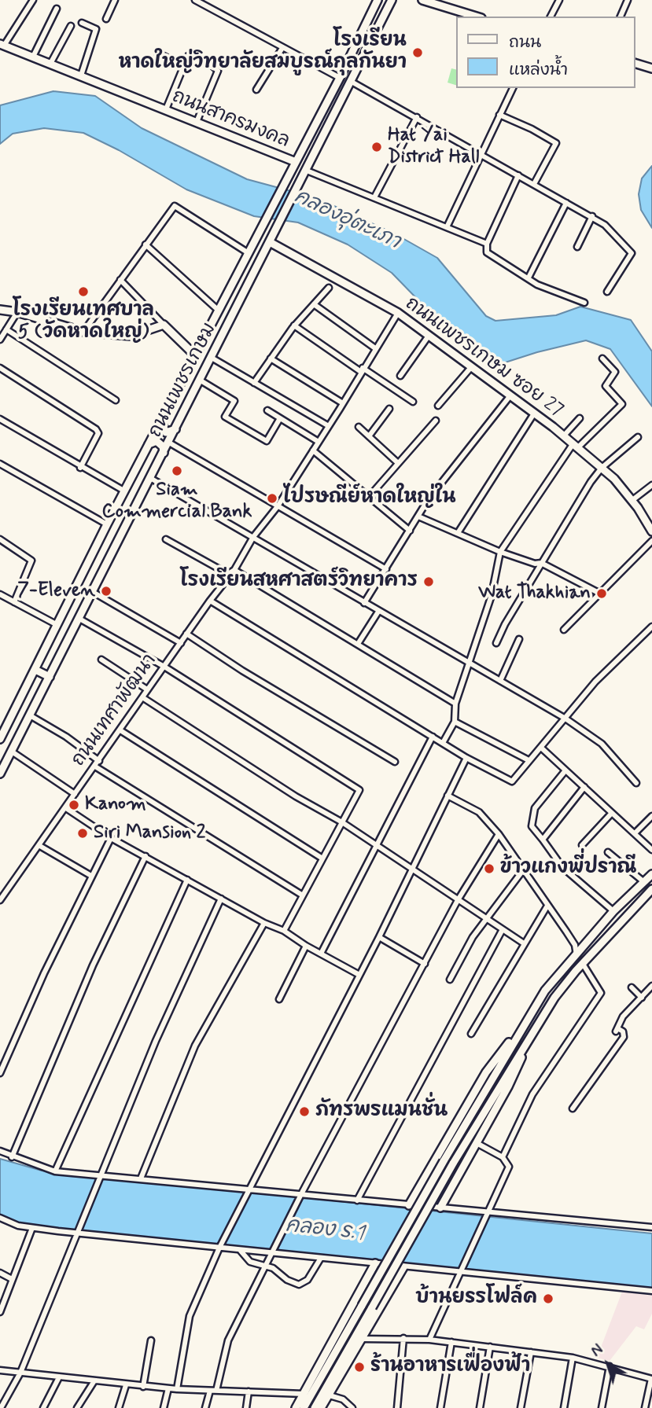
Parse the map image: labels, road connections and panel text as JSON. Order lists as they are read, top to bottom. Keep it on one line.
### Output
{"streets":{"main road":["ถนนสาครมงคล","ถนนเพชรเกษม ซอย 27","ถนนเพชรเกษม"],"street":["ถนนเทศาพัฒนา"]},"crossings":[["ถนนสาครมงคล","ถนนเพชรเกษม"],["ถนนเพชรเกษม ซอย 27","ถนนเพชรเกษม"],["ถนนเพชรเกษม ซอย 27","ถนนเทศาพัฒนา"]],"water":["คลองอุ่ตะเภา","คลอง ร.1"],"places":["โรงเรียน หาดใหญ่วิทยาลัยสมบูรณ์กุลกันยา","Hat Yai District Hall","โรงเรียนเทศบาล 5 (วัดหาดใหญ่)","Siam Commercial Bank","ไปรษณีย์หาดใหญ่ใน","โรงเรียนสหศาสตร์วิทยาคาร","7-Eleven","Wat Thakhian","Kanom","Siri Mansion 2","ข้าวแกงพี่ปราณี","ภัทรพรแมนชั่น","บ้านยรรโฟล์ค","ร้านอาหารเฟื่องฟ้า"],"legend":["ถนน","แหล่งน้ำ"],"north":"top left"}
